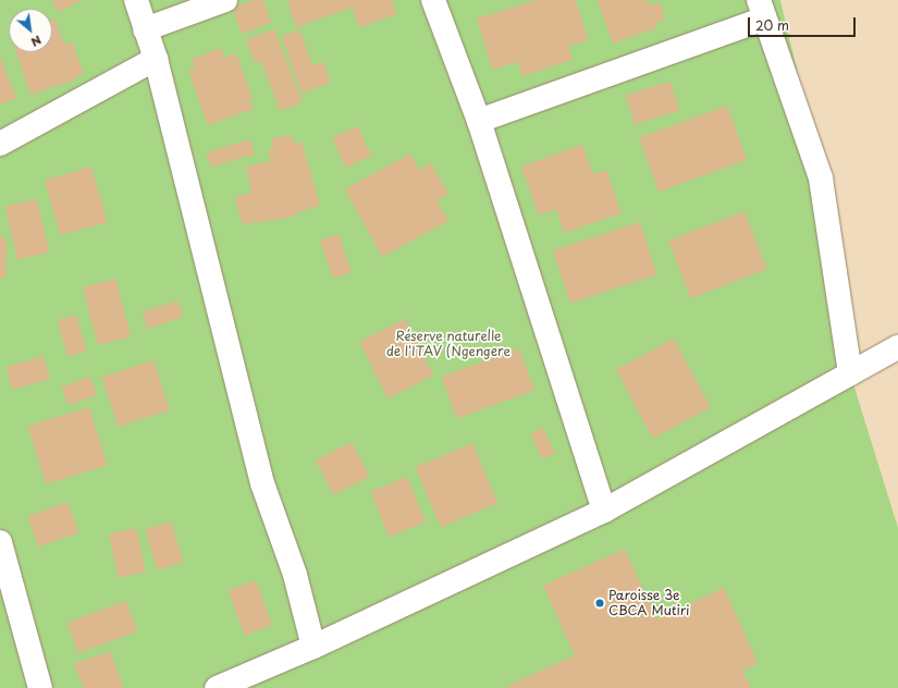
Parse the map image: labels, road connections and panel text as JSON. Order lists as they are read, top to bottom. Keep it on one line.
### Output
{"parks":["Réserve naturelle de l'ITAV (Ngengere"],"places":["Paroisse 3e CBCA Mutiri"],"scale_bar":"20 m","north":"bottom right"}
